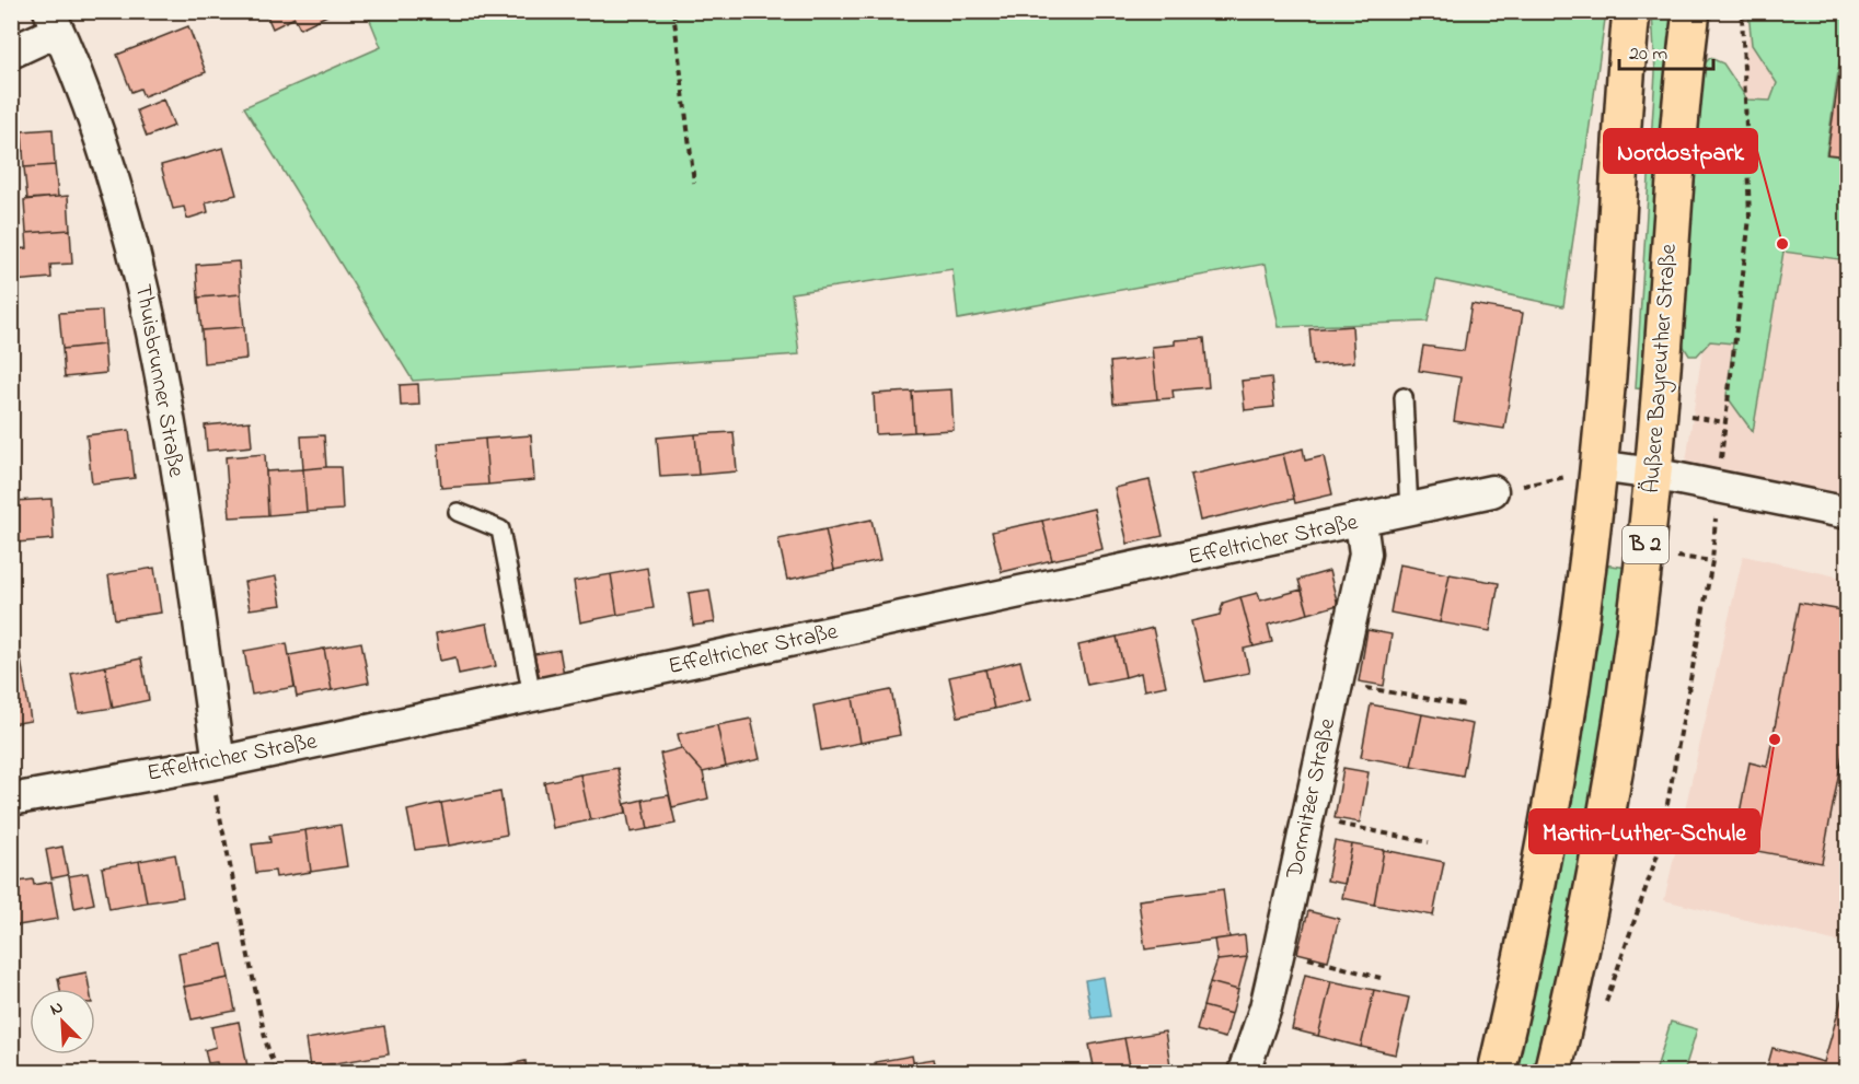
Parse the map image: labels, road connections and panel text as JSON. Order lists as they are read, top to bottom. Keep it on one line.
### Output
{"streets":{"main road":["Äußere Bayreuther Straße","B 2"],"street":["Thuisbrunner Straße","Effeltricher Straße","Dormitzer Straße"]},"crossings":[["Thuisbrunner Straße","Effeltricher Straße"],["Effeltricher Straße","Dormitzer Straße"]],"places":["Nordostpark","Martin-Luther-Schule"],"scale_bar":"20 m","north":"top left"}
